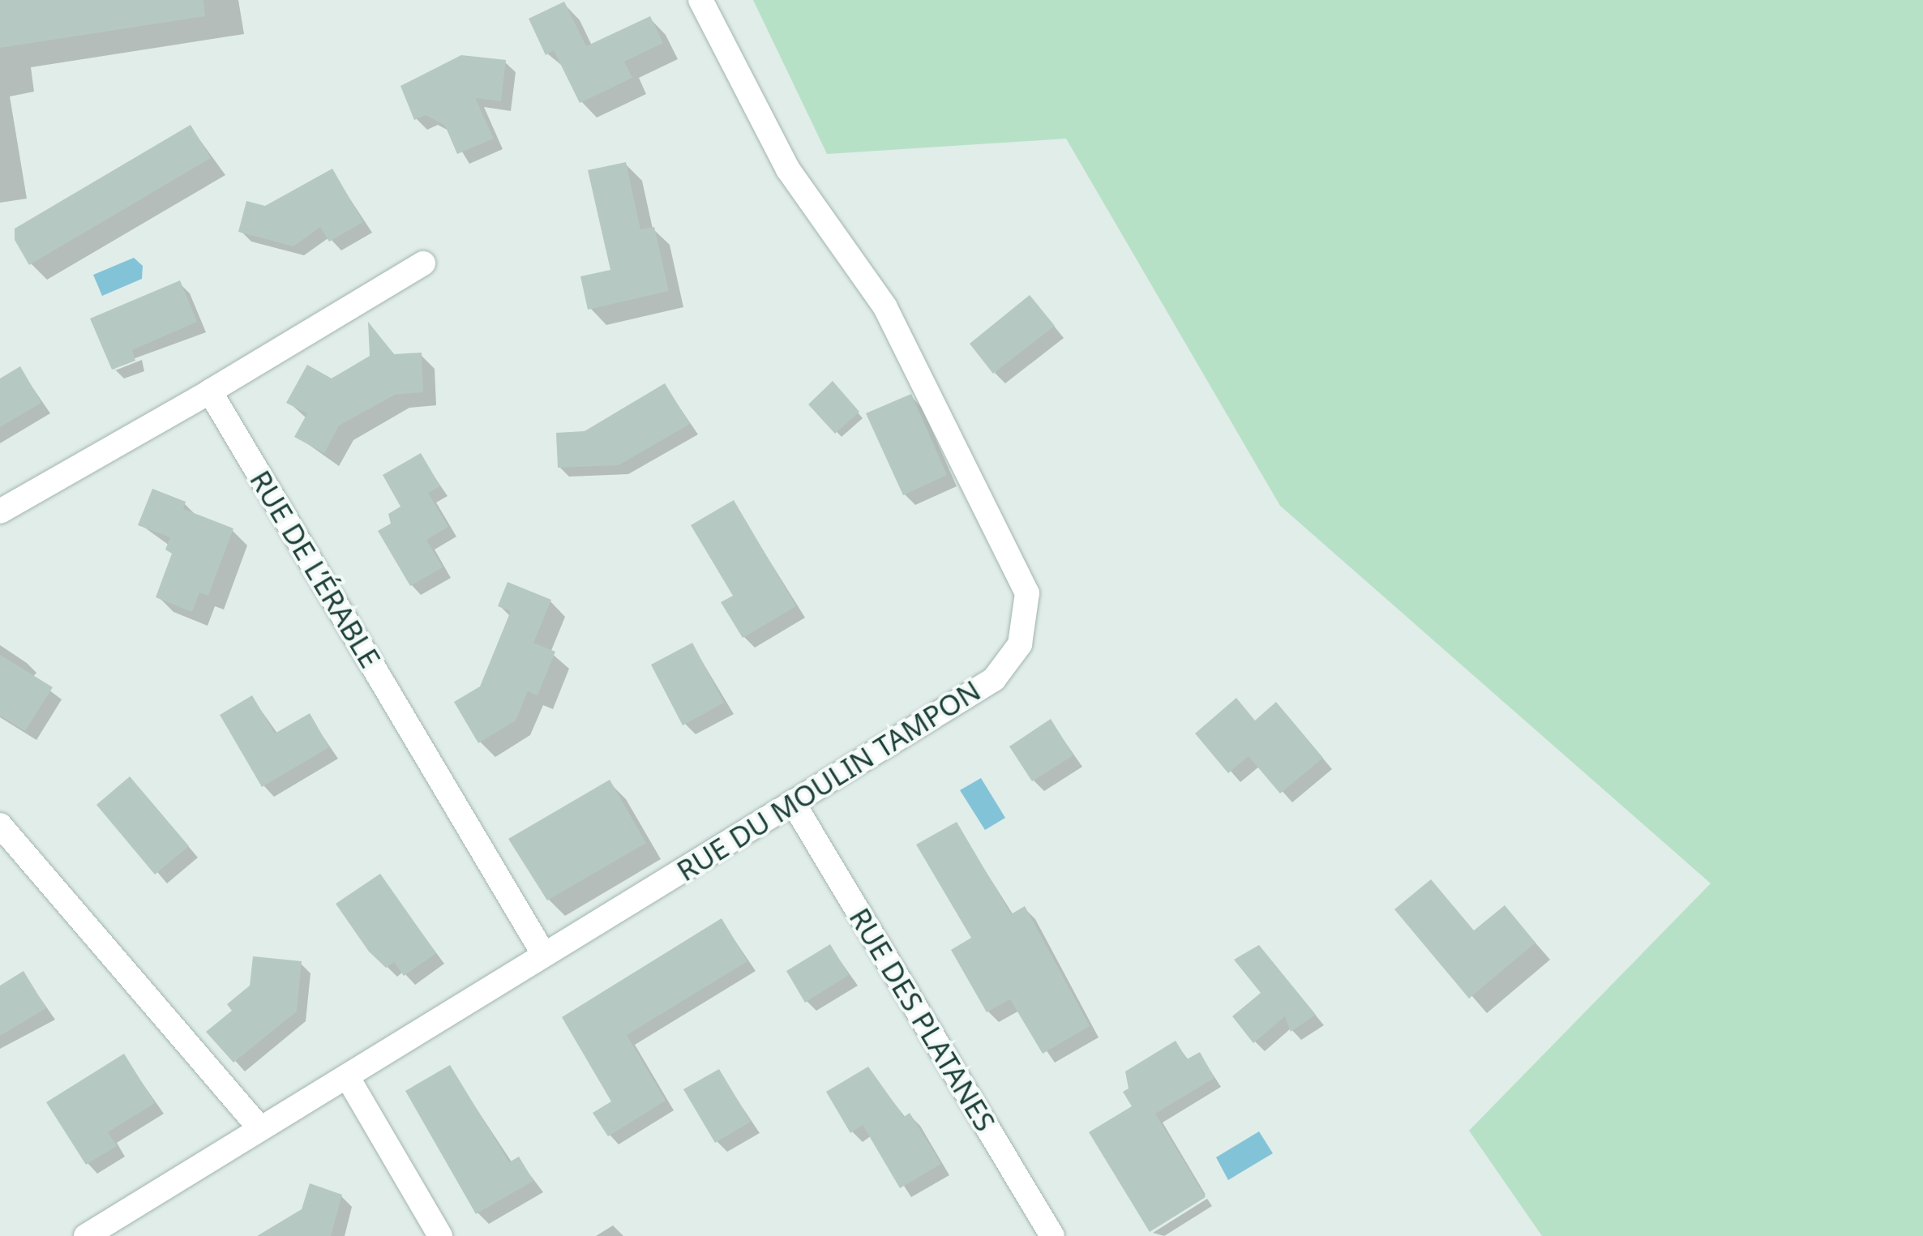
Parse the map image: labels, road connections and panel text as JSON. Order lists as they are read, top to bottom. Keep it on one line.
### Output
{"streets":{"street":["RUE DE L’ÉRABLE","RUE DU MOULIN TAMPON","RUE DES PLATANES"]},"crossings":[["RUE DE L’ÉRABLE","RUE DU MOULIN TAMPON"],["RUE DU MOULIN TAMPON","RUE DES PLATANES"]]}
